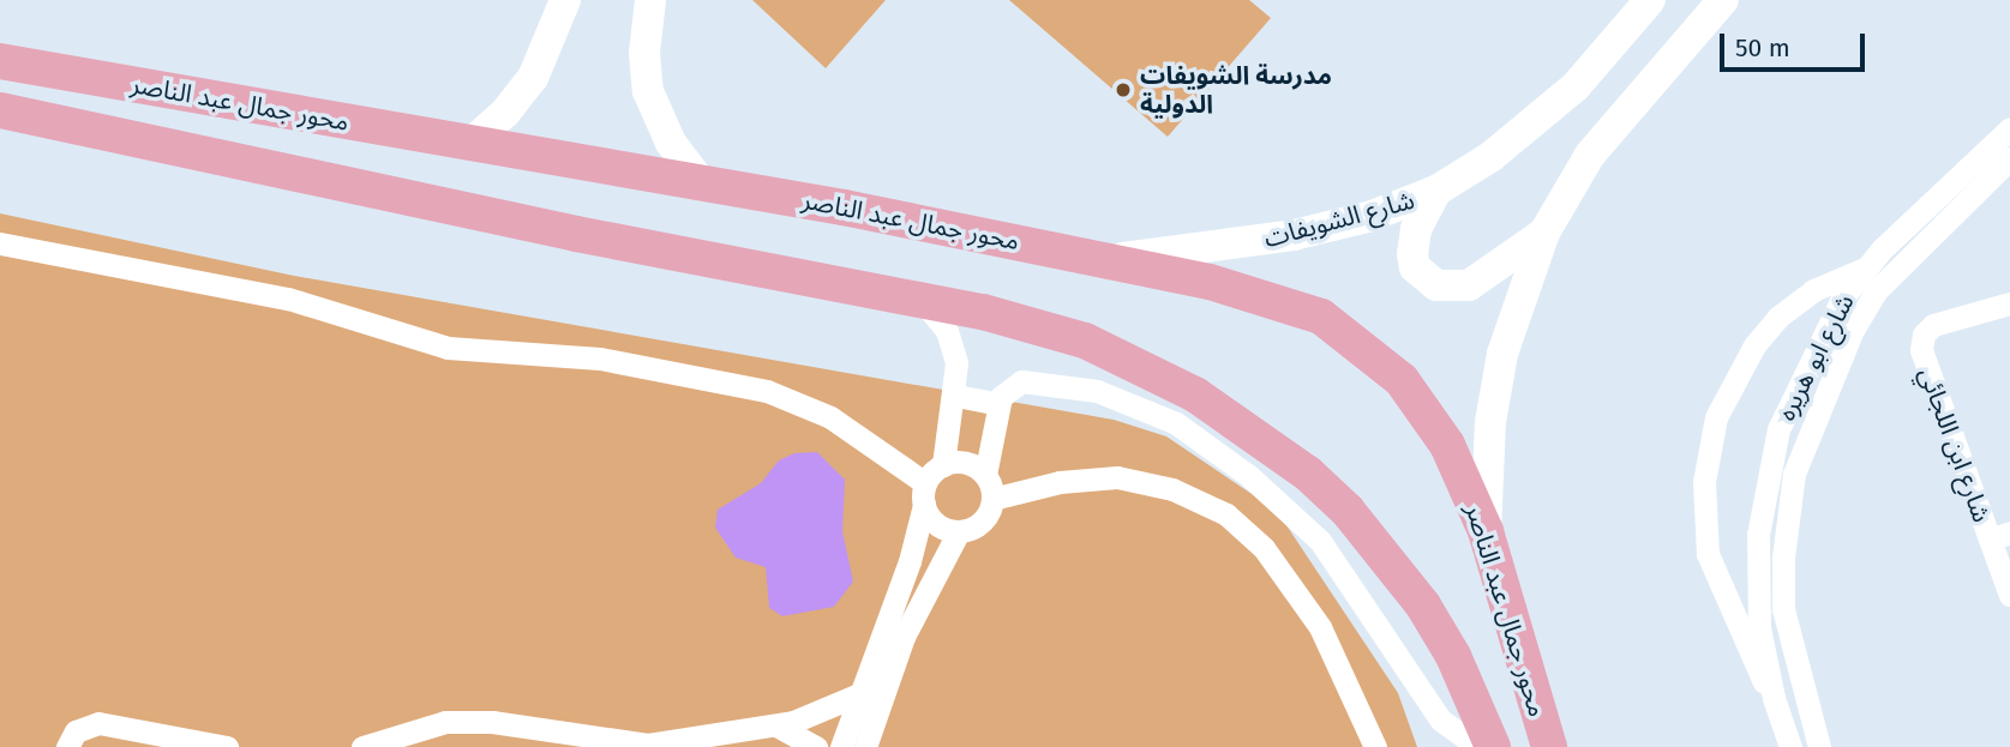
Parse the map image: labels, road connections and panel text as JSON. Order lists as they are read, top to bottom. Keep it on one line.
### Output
{"streets":{"main road":["محور جمال عبد الناصر","شارع الشويفات"],"street":["شارع ابو هريره","شارع ابن اللجائي"]},"crossings":[["محور جمال عبد الناصر","شارع الشويفات"]],"places":["مدرسة الشويفات الدولية"],"scale_bar":"50 m"}
